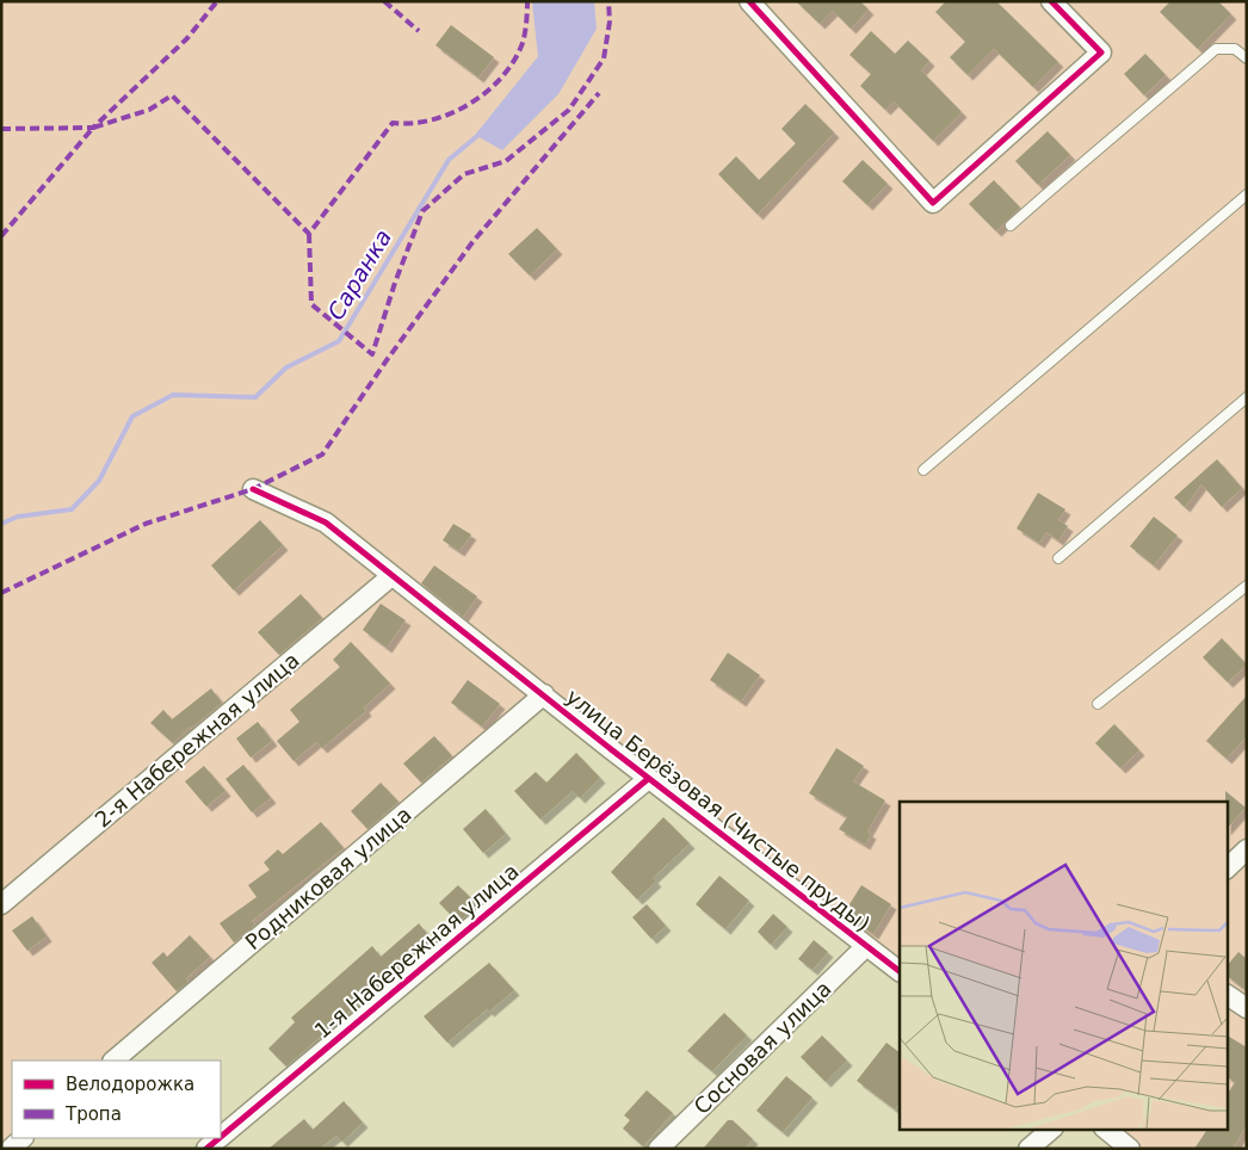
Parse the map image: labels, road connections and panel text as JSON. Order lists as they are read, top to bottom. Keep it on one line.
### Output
{"streets":{"street":["2-я Набережная улица","улица Берёзовая (Чистые пруды)","Родниковая улица","1-я Набережная улица","Сосновая улица"]},"crossings":[["2-я Набережная улица","улица Берёзовая (Чистые пруды)"],["улица Берёзовая (Чистые пруды)","Родниковая улица"],["улица Берёзовая (Чистые пруды)","1-я Набережная улица"],["улица Берёзовая (Чистые пруды)","Сосновая улица"]],"water":["Саранка"],"legend":["Велодорожка","Тропа"]}
